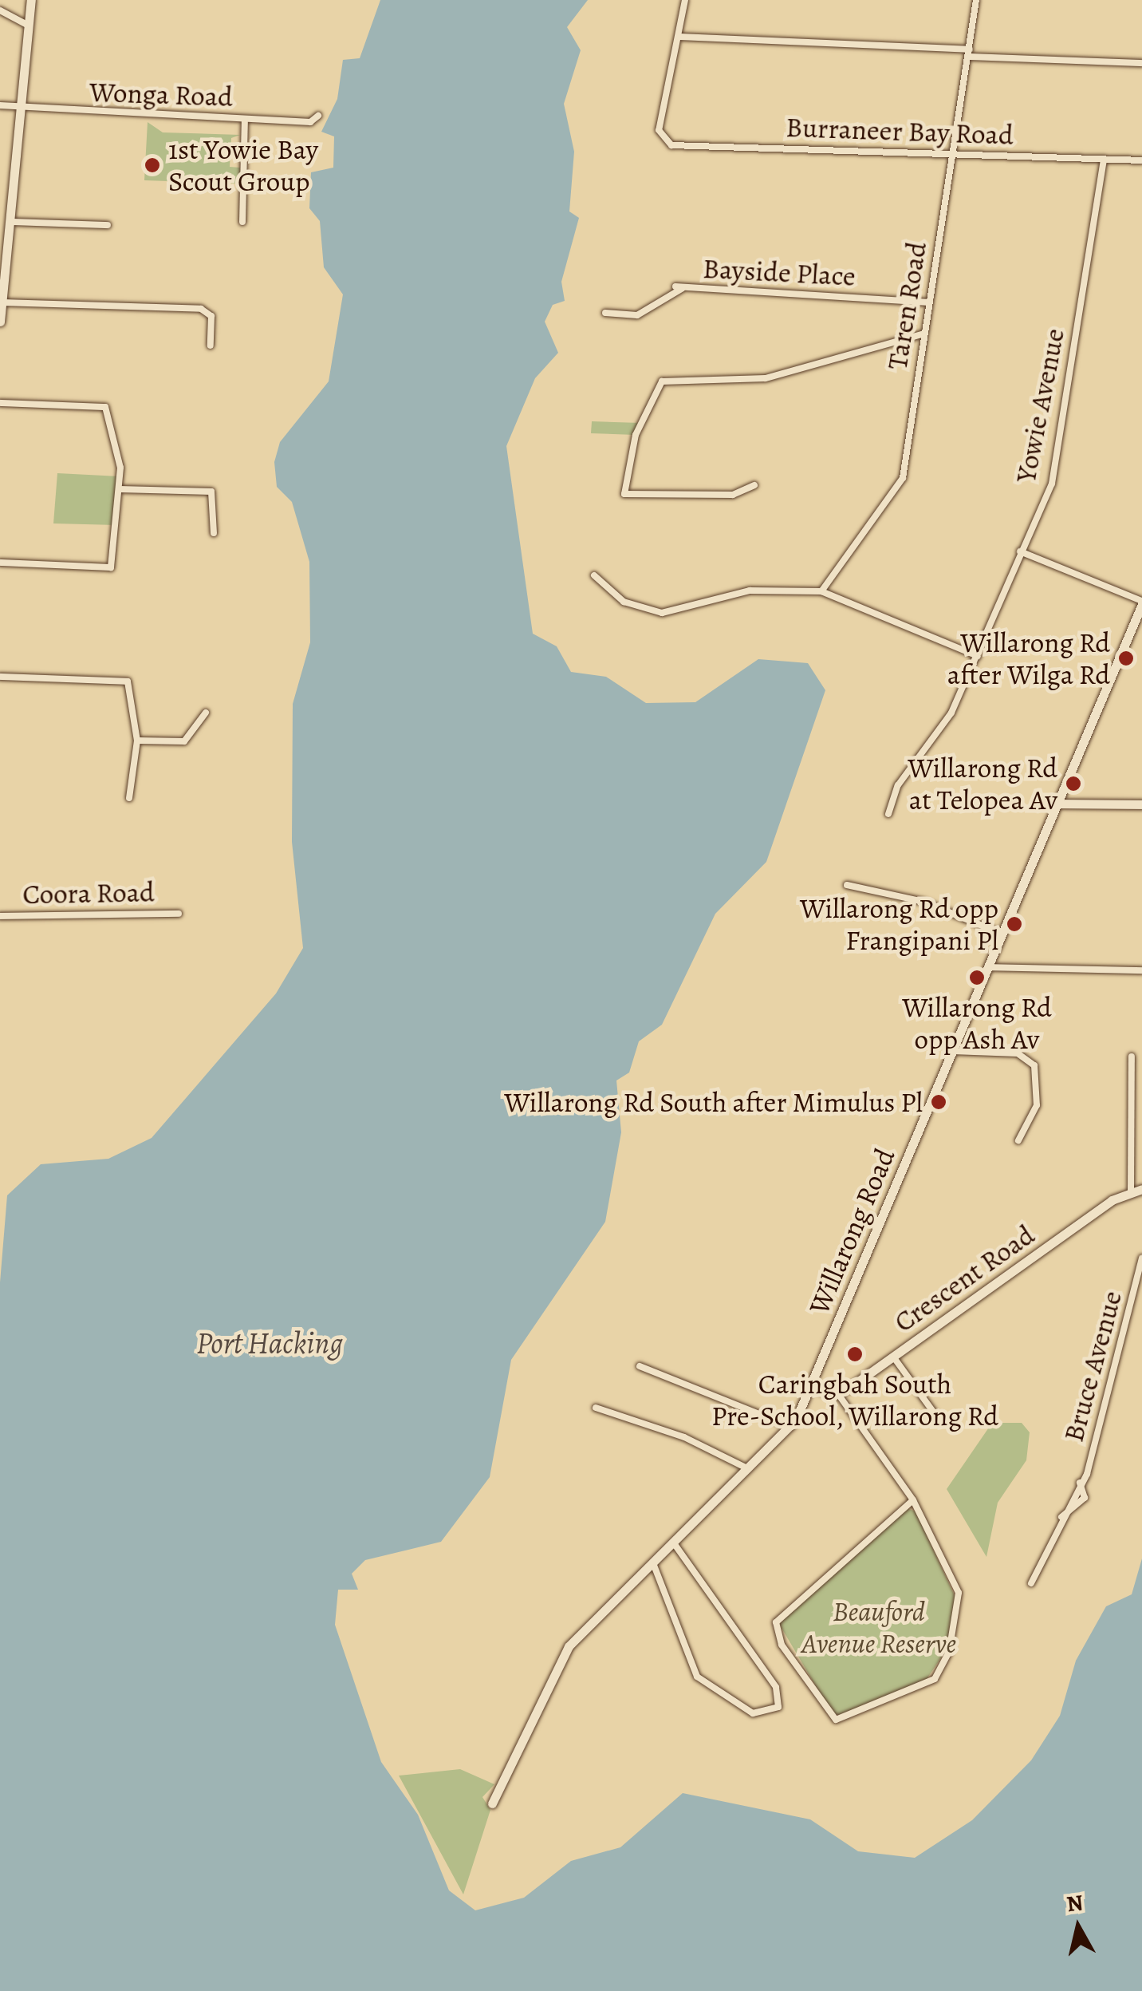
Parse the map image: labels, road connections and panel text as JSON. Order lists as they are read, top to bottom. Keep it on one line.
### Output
{"streets":{"street":["Wonga Road","Burraneer Bay Road","Bayside Place","Taren Road","Yowie Avenue","Coora Road","Willarong Road","Crescent Road","Bruce Avenue"]},"crossings":[["Burraneer Bay Road","Taren Road"],["Burraneer Bay Road","Yowie Avenue"],["Bayside Place","Taren Road"]],"water":["Port Hacking"],"parks":["Beauford Avenue Reserve"],"places":["1st Yowie Bay Scout Group","Willarong Rd after Wilga Rd","Willarong Rd at Telopea Av","Willarong Rd opp Frangipani Pl","Willarong Rd opp Ash Av","Willarong Rd South after Mimulus Pl","Caringbah South Pre-School, Willarong Rd"],"north":"top"}
